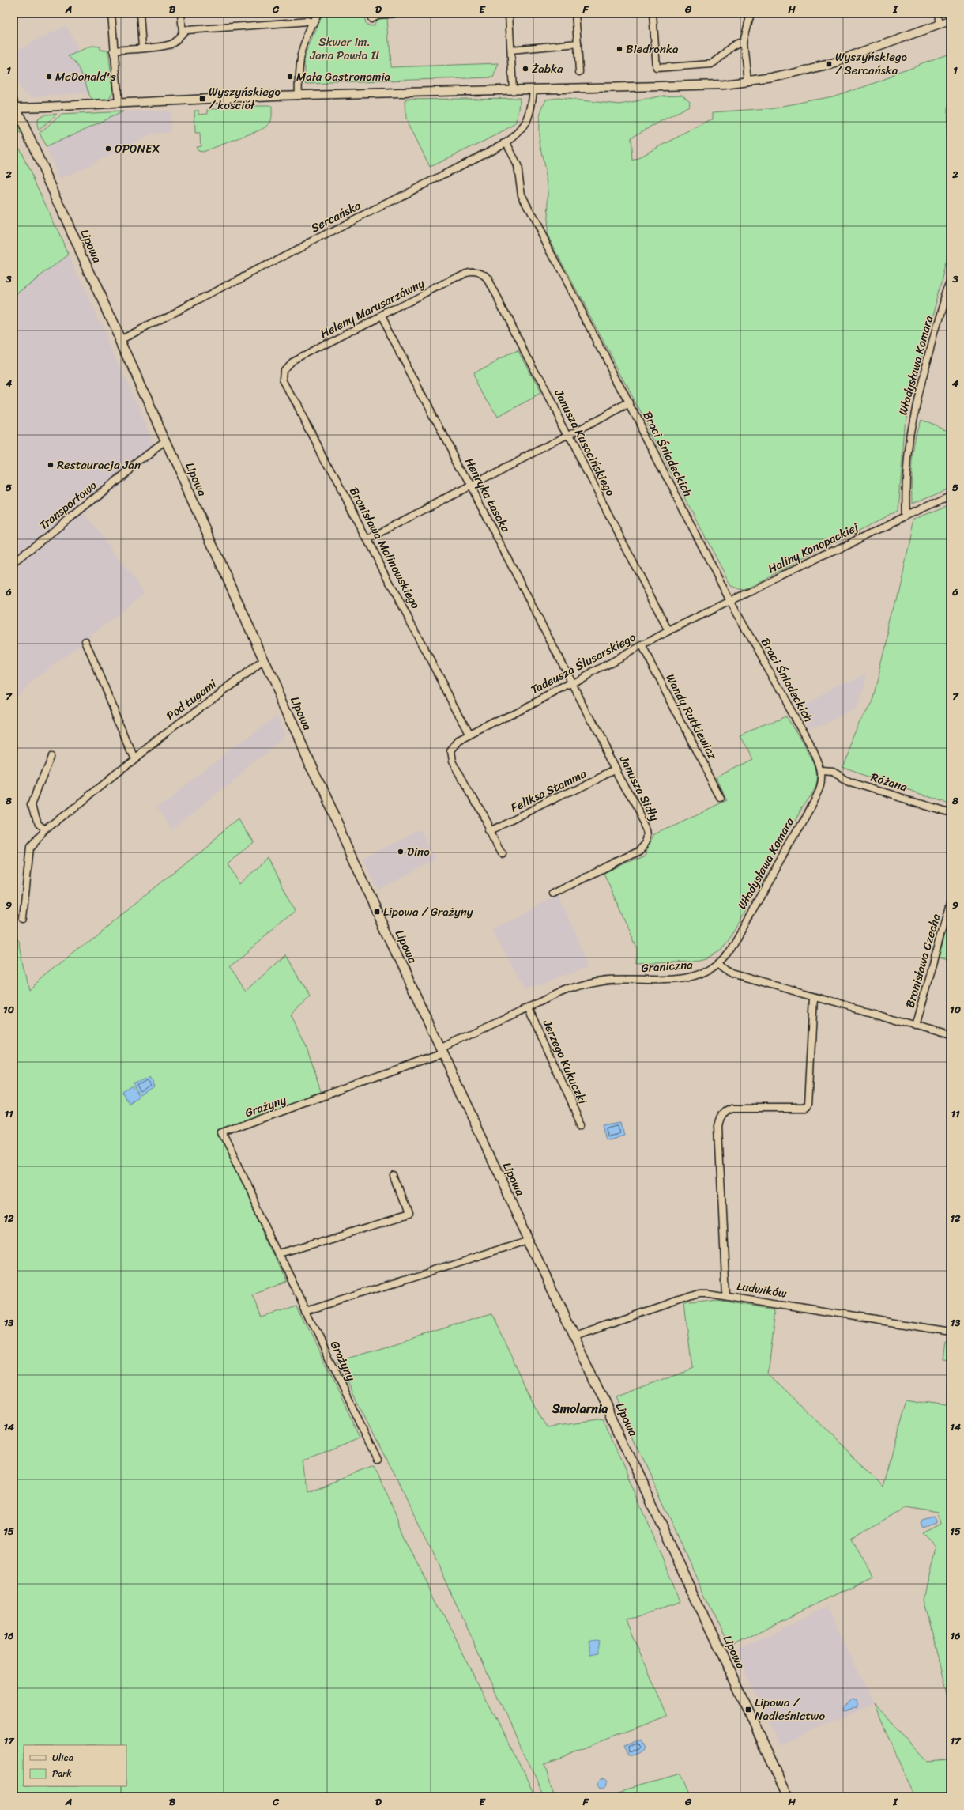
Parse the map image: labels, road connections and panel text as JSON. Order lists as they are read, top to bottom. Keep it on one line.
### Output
{"streets":{"main road":["Lipowa"],"street":["Sercańska","Heleny Marusarzówny","Władysława Komara","Janusza Kusocińskiego","Braci Śniadeckich","Henryka Łasaka","Transportowa","Bronisława Malinowskiego","Haliny Konopackiej","Tadeusza Ślusarskiego","Pod Ługami","Wandy Rutkiewicz","Różana","Janusza Sidły","Feliksa Stamma","Bronisława Czecha","Graniczna","Jerzego Kukuczki","Grażyny","Ludwików"]},"crossings":[["Sercańska","Lipowa"],["Sercańska","Braci Śniadeckich"],["Lipowa","Transportowa"],["Lipowa","Pod Ługami"],["Lipowa","Graniczna"],["Lipowa","Grażyny"],["Lipowa","Ludwików"],["Heleny Marusarzówny","Janusza Kusocińskiego"],["Heleny Marusarzówny","Henryka Łasaka"],["Heleny Marusarzówny","Bronisława Malinowskiego"],["Władysława Komara","Braci Śniadeckich"],["Władysława Komara","Haliny Konopackiej"],["Władysława Komara","Różana"],["Władysława Komara","Graniczna"],["Janusza Kusocińskiego","Tadeusza Ślusarskiego"],["Braci Śniadeckich","Haliny Konopackiej"],["Braci Śniadeckich","Tadeusza Ślusarskiego"],["Braci Śniadeckich","Różana"],["Henryka Łasaka","Tadeusza Ślusarskiego"],["Henryka Łasaka","Janusza Sidły"],["Bronisława Malinowskiego","Tadeusza Ślusarskiego"],["Haliny Konopackiej","Tadeusza Ślusarskiego"],["Tadeusza Ślusarskiego","Wandy Rutkiewicz"],["Tadeusza Ślusarskiego","Janusza Sidły"],["Tadeusza Ślusarskiego","Feliksa Stamma"],["Janusza Sidły","Feliksa Stamma"],["Graniczna","Jerzego Kukuczki"],["Graniczna","Grażyny"]],"districts":["Smolarnia"],"parks":["Skwer im. Jana Pawła II"],"places":{"other":["Biedronka","Żabka","McDonald's","Mała Gastronomia","OPONEX","Restauracja Jan","Dino"],"transit":["Wyszyńskiego / Sercańska","Wyszyńskiego / kościół","Lipowa / Grażyny","Lipowa / Nadleśnictwo"]},"legend":["Ulica","Park"],"grid":{"columns":["A","B","C","D","E","F","G","H","I"],"rows":["1","2","3","4","5","6","7","8","9","10","11","12","13","14","15","16","17"]}}
